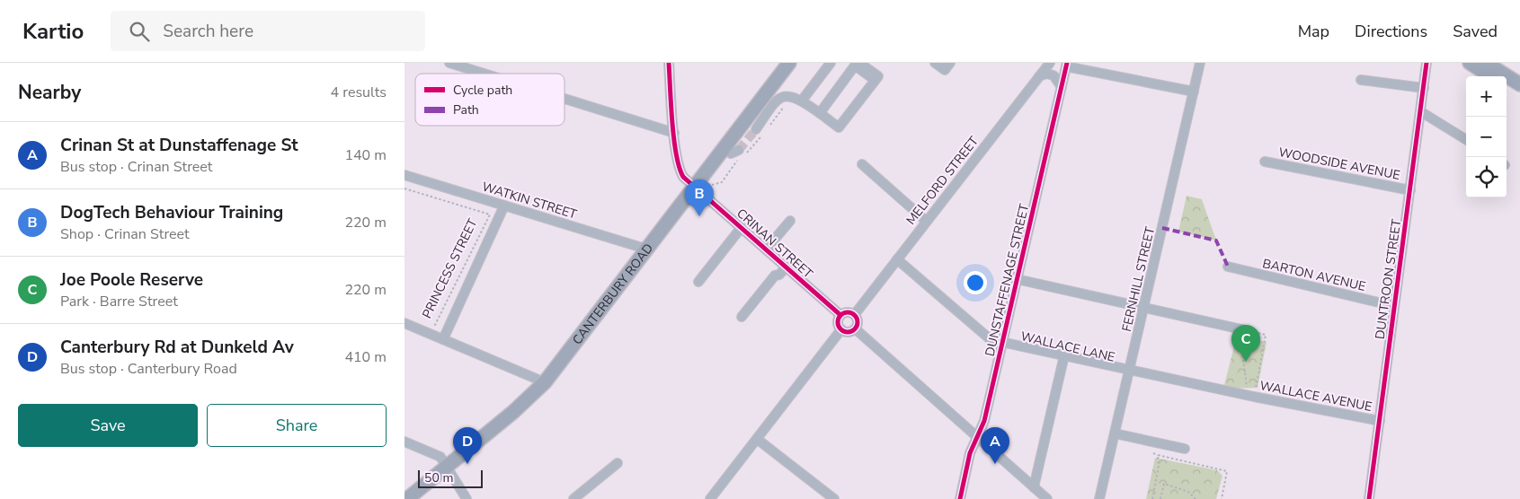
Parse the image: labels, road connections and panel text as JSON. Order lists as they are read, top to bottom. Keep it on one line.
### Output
{"streets":{"highway":["CANTERBURY ROAD"],"street":["WOODSIDE AVENUE","MELFORD STREET","WATKIN STREET","CRINAN STREET","PRINCESS STREET","BARTON AVENUE","FERNHILL STREET","DUNTROON STREET","DUNSTAFFENAGE STREET","WALLACE LANE","WALLACE AVENUE"]},"crossings":[["WOODSIDE AVENUE","DUNTROON STREET"],["MELFORD STREET","CRINAN STREET"],["MELFORD STREET","WALLACE LANE"],["WATKIN STREET","CANTERBURY ROAD"],["CRINAN STREET","CANTERBURY ROAD"],["PRINCESS STREET","CANTERBURY ROAD"],["BARTON AVENUE","DUNTROON STREET"],["FERNHILL STREET","WALLACE LANE"],["DUNTROON STREET","WALLACE AVENUE"],["DUNSTAFFENAGE STREET","WALLACE LANE"],["WALLACE LANE","WALLACE AVENUE"]],"legend":["Cycle path","Path"],"scale_bar":"50 m","page":{"header":"Kartio","search":"Search here","nav":["Map","Directions","Saved"],"heading":["Nearby","4 results"],"map_buttons":["+","−"],"list":[{"mark":"A","name":"Crinan St at Dunstaffenage St","note":"Bus stop · Crinan Street","value":"140 m"},{"mark":"B","name":"DogTech Behaviour Training","note":"Shop · Crinan Street","value":"220 m"},{"mark":"C","name":"Joe Poole Reserve","note":"Park · Barre Street","value":"220 m"},{"mark":"D","name":"Canterbury Rd at Dunkeld Av","note":"Bus stop · Canterbury Road","value":"410 m"}],"pins":["B","C","A","D"],"buttons":["Save","Share"],"scale":"50 m"}}
